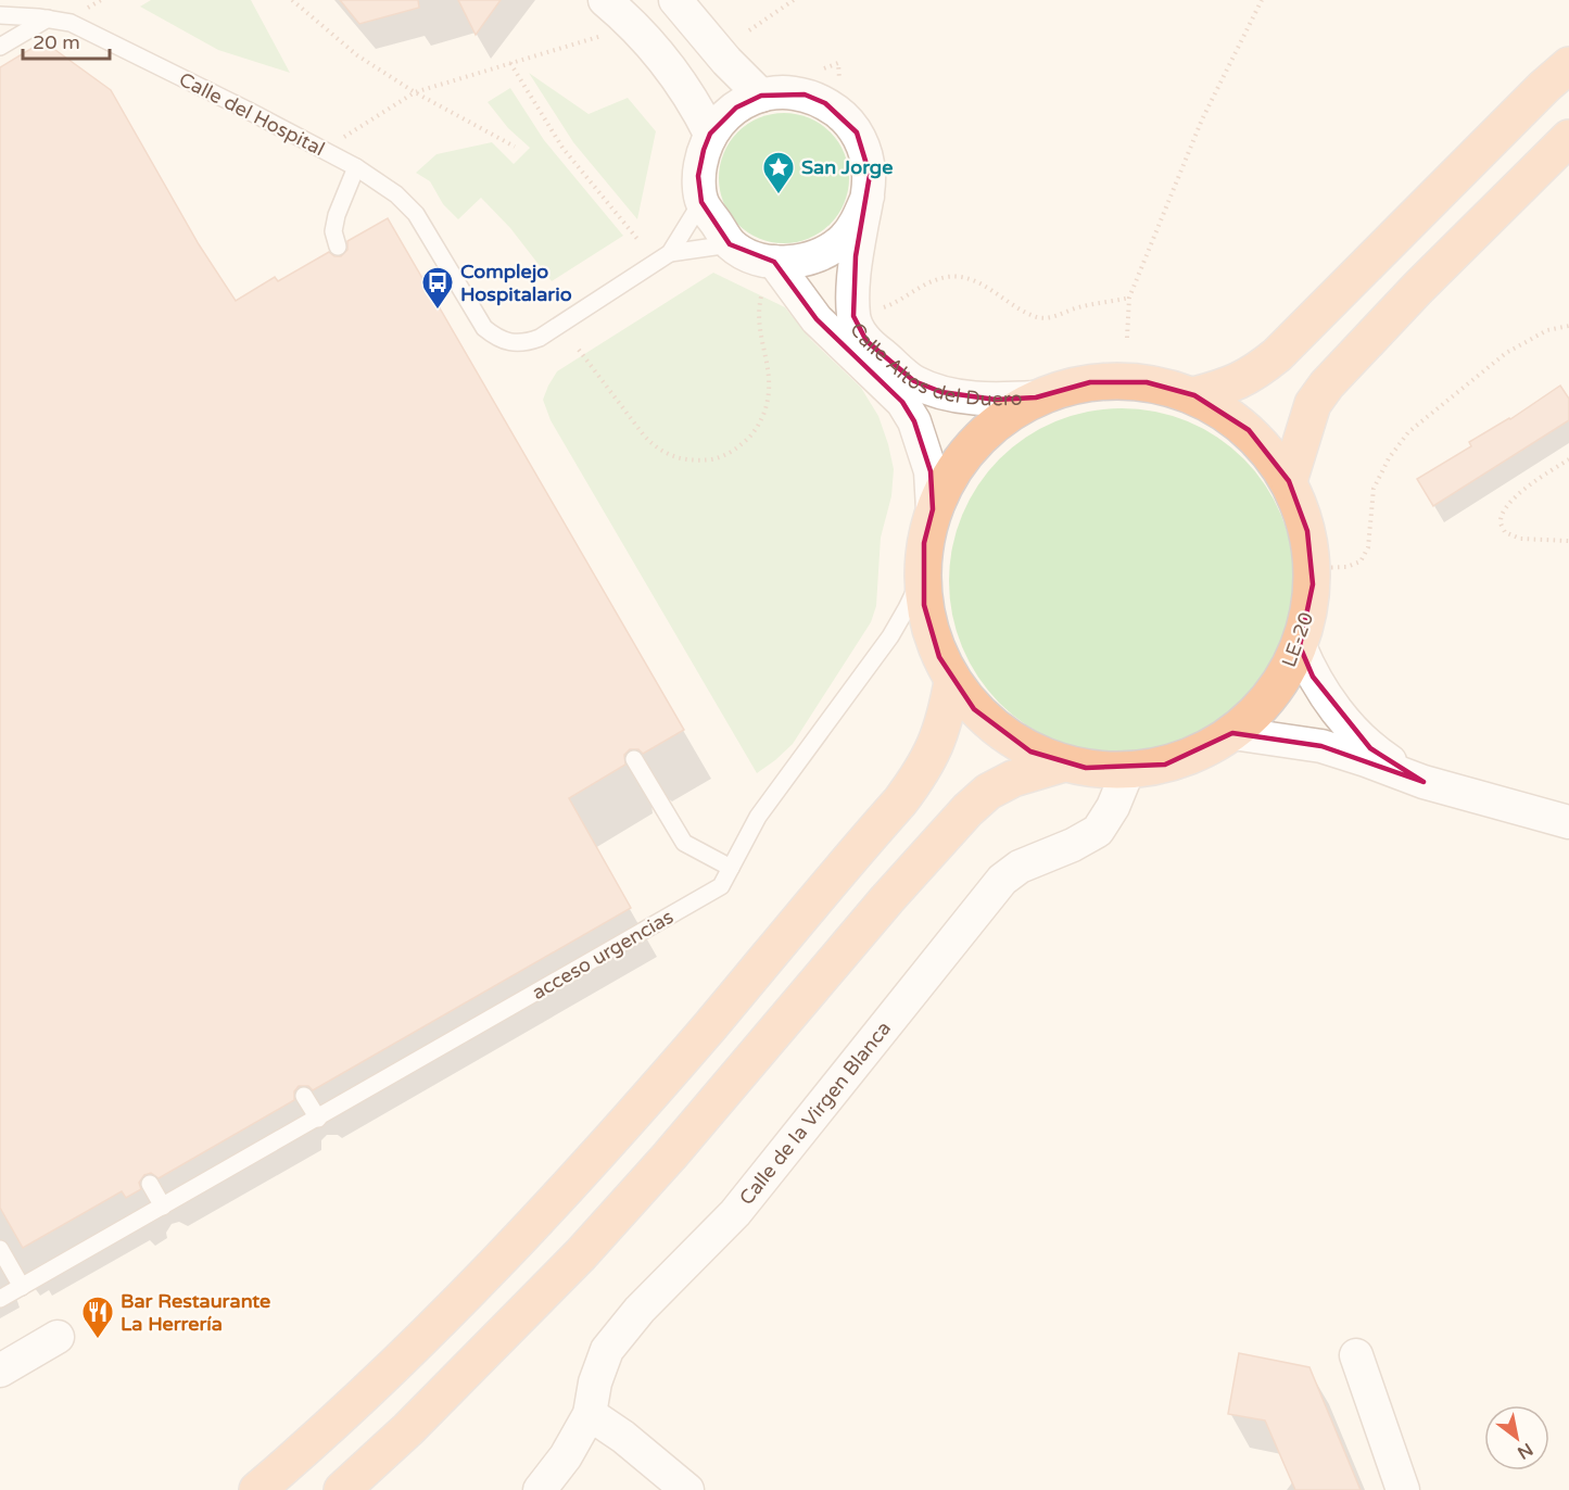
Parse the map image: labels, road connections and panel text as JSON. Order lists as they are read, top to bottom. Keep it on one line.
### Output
{"streets":{"highway":["LE-20"],"street":["Calle Altos del Duero","Calle de la Virgen Blanca"],"lane":["Calle del Hospital","acceso urgencias"]},"crossings":[["Calle del Hospital","Calle Altos del Duero"],["Calle Altos del Duero","LE-20"],["LE-20","acceso urgencias"],["LE-20","Calle de la Virgen Blanca"]],"places":{"place":["San Jorge"],"bus stop":["Complejo Hospitalario"],"restaurant":["Bar Restaurante La Herrería"]},"scale_bar":"20 m","north":"bottom right"}
